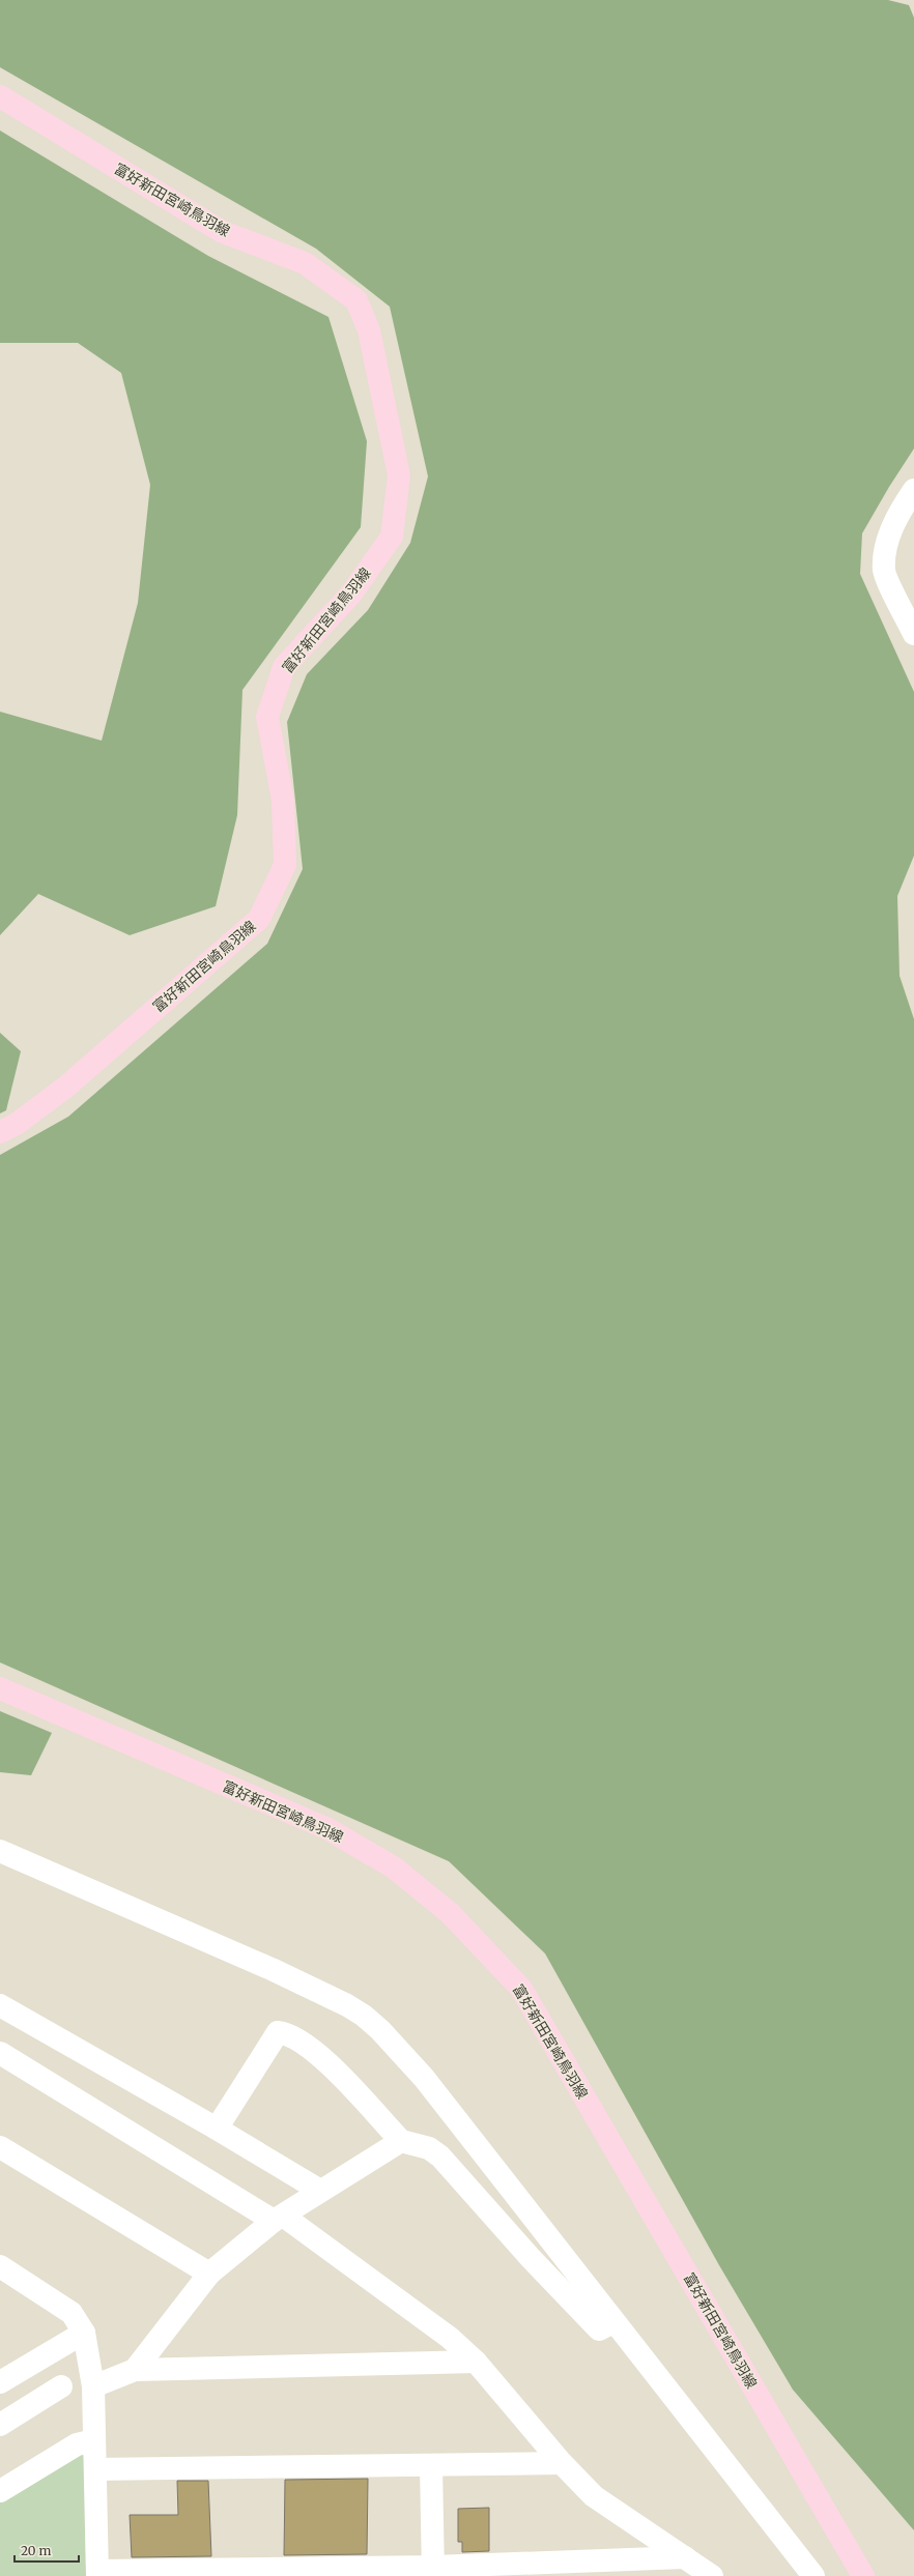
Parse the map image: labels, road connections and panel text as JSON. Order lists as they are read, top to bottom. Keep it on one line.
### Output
{"streets":{"main road":["富好新田宮崎鳥羽線"]},"scale_bar":"20 m"}
